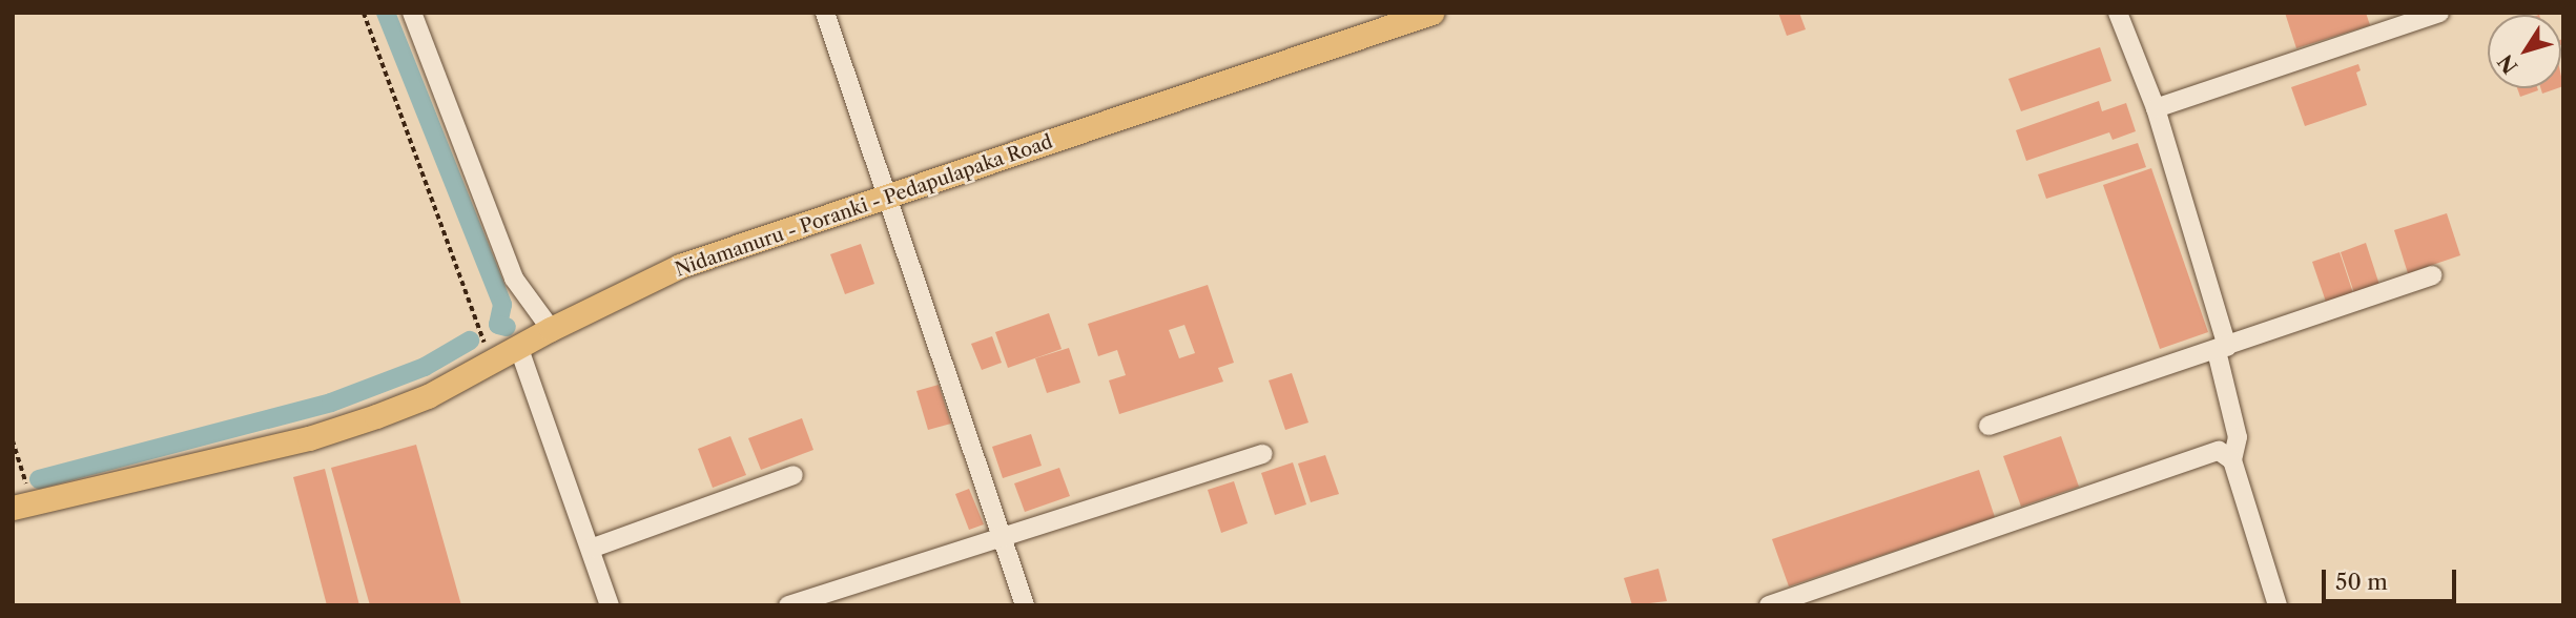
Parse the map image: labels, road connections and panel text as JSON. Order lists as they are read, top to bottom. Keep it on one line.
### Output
{"streets":{"main road":["Nidamanuru - Poranki - Pedapulapaka Road"]},"scale_bar":"50 m","north":"bottom left"}
